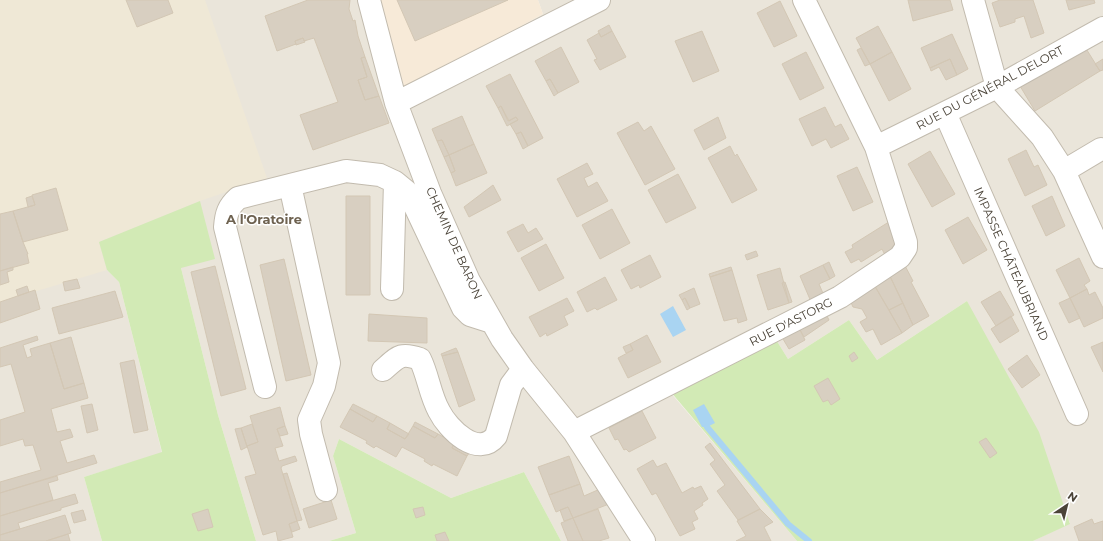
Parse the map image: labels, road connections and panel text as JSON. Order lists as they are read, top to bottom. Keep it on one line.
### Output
{"streets":{"street":["RUE DU GÉNÉRAL DELORT","CHEMIN DE BARON","IMPASSE CHÂTEAUBRIAND","RUE D'ASTORG"]},"crossings":[["RUE DU GÉNÉRAL DELORT","IMPASSE CHÂTEAUBRIAND"],["RUE DU GÉNÉRAL DELORT","RUE D'ASTORG"],["CHEMIN DE BARON","RUE D'ASTORG"]],"districts":["A l'Oratoire"],"north":"top right"}
